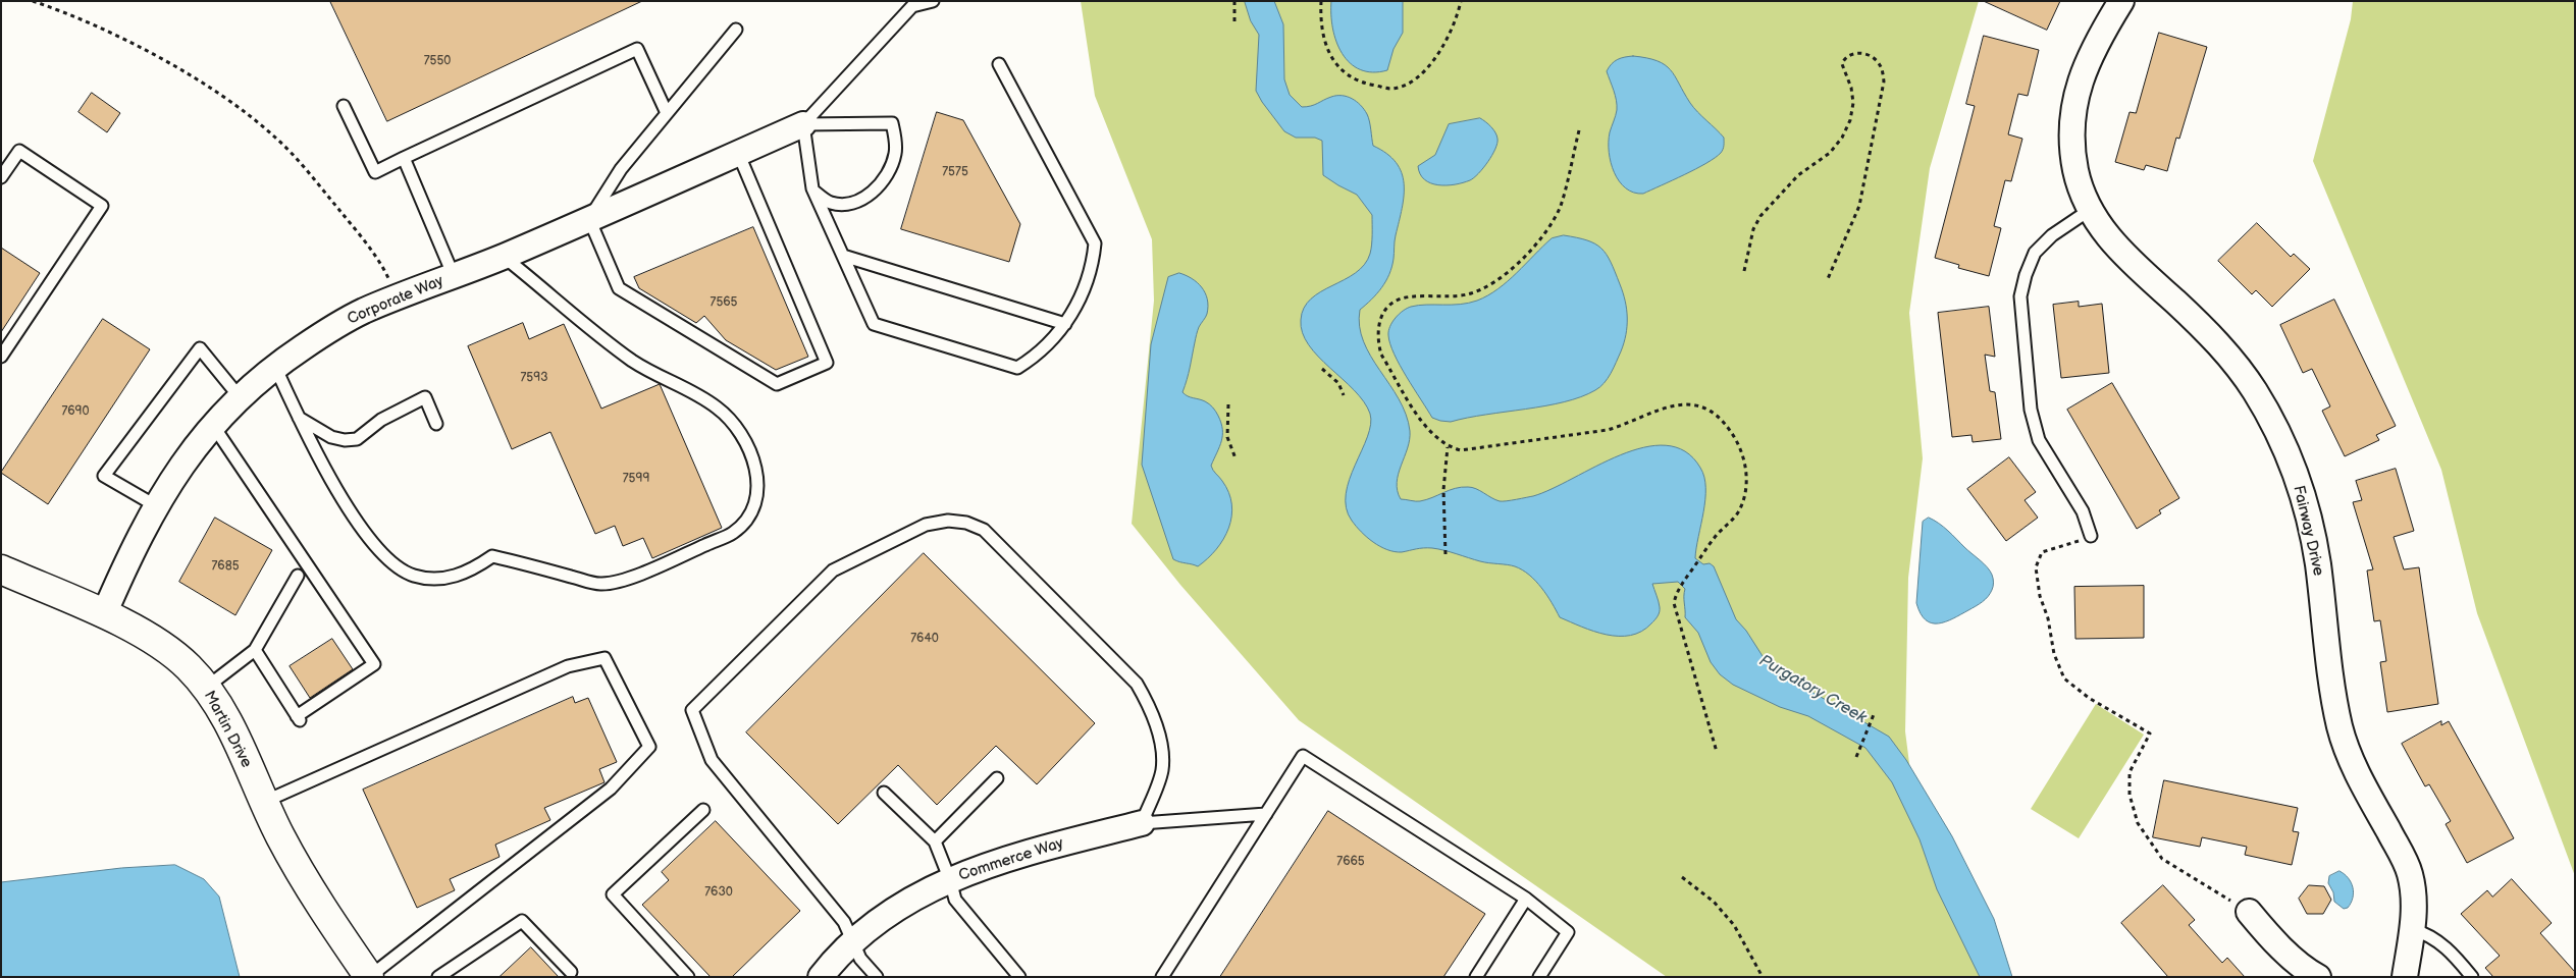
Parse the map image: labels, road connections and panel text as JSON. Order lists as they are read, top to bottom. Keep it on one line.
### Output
{"streets":{"street":["Corporate Way","Fairway Drive","Martin Drive","Commerce Way"]},"crossings":[["Corporate Way","Martin Drive"]],"water":["Purgatory Creek"],"house_numbers":["7550","7575","7565","7593","7690","7599","7685","7640","7665","7630"]}
